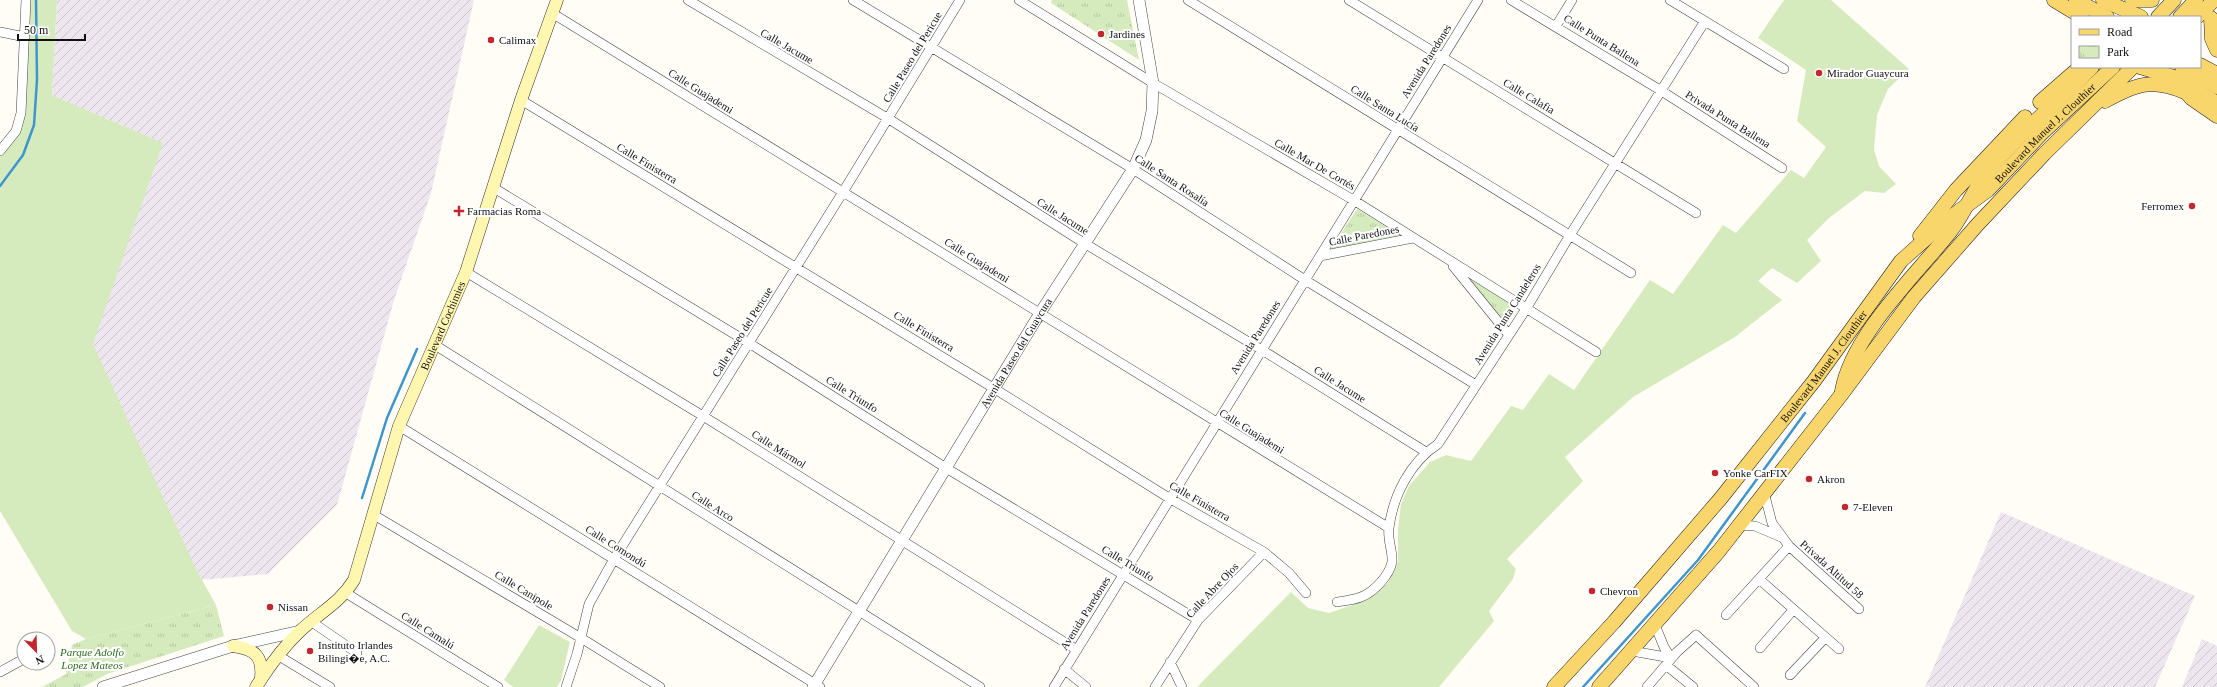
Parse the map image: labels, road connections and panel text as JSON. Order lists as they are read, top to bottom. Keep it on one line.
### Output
{"streets":{"main road":["Boulevard Manuel J. Clouthier","Boulevard Cochimies"],"street":["Calle Punta Ballena","Calle Jacume","Calle Paseo del Pericue","Avenida Paredones","Calle Guajademi","Calle Calafia","Calle Santa Lucía","Privada Punta Ballena","Calle Finisterra","Calle Mar De Cortés","Calle Santa Rosalía","Calle Paredones","Avenida Punta Candeleros","Avenida Paseo del Guaycura","Calle Triunfo","Calle Mármol","Calle Arco","Calle Comondú","Privada Altitud 58","Calle Canipole","Calle Abre Ojos","Calle Camalú"]},"crossings":[["Calle Punta Ballena","Privada Punta Ballena"],["Calle Punta Ballena","Avenida Punta Candeleros"],["Calle Jacume","Calle Paseo del Pericue"],["Calle Jacume","Avenida Paredones"],["Calle Jacume","Avenida Punta Candeleros"],["Calle Jacume","Avenida Paseo del Guaycura"],["Calle Paseo del Pericue","Calle Guajademi"],["Calle Paseo del Pericue","Calle Finisterra"],["Calle Paseo del Pericue","Calle Santa Rosalía"],["Calle Paseo del Pericue","Calle Triunfo"],["Calle Paseo del Pericue","Calle Mármol"],["Calle Paseo del Pericue","Calle Arco"],["Calle Paseo del Pericue","Calle Comondú"],["Calle Paseo del Pericue","Calle Canipole"],["Avenida Paredones","Calle Guajademi"],["Avenida Paredones","Calle Calafia"],["Avenida Paredones","Calle Santa Lucía"],["Avenida Paredones","Calle Finisterra"],["Avenida Paredones","Calle Mar De Cortés"],["Avenida Paredones","Calle Santa Rosalía"],["Avenida Paredones","Calle Paredones"],["Avenida Paredones","Calle Triunfo"],["Avenida Paredones","Calle Mármol"],["Calle Guajademi","Avenida Punta Candeleros"],["Calle Guajademi","Boulevard Cochimies"],["Calle Guajademi","Avenida Paseo del Guaycura"],["Calle Calafia","Avenida Punta Candeleros"],["Calle Santa Lucía","Avenida Punta Candeleros"],["Privada Punta Ballena","Avenida Punta Candeleros"],["Boulevard Manuel J. Clouthier","Privada Altitud 58"],["Calle Finisterra","Boulevard Cochimies"],["Calle Finisterra","Avenida Paseo del Guaycura"],["Calle Finisterra","Calle Abre Ojos"],["Calle Mar De Cortés","Calle Paredones"],["Calle Mar De Cortés","Avenida Punta Candeleros"],["Calle Mar De Cortés","Avenida Paseo del Guaycura"],["Calle Santa Rosalía","Avenida Punta Candeleros"],["Calle Santa Rosalía","Avenida Paseo del Guaycura"],["Boulevard Cochimies","Calle Triunfo"],["Boulevard Cochimies","Calle Mármol"],["Boulevard Cochimies","Calle Arco"],["Boulevard Cochimies","Calle Comondú"],["Boulevard Cochimies","Calle Canipole"],["Boulevard Cochimies","Calle Camalú"],["Avenida Paseo del Guaycura","Calle Triunfo"],["Avenida Paseo del Guaycura","Calle Mármol"],["Avenida Paseo del Guaycura","Calle Arco"],["Avenida Paseo del Guaycura","Calle Comondú"],["Calle Triunfo","Calle Abre Ojos"]],"parks":["Parque Adolfo Lopez Mateos"],"places":{"other":["Jardines","Calimax","Mirador Guaycura","Ferromex","Yonke CarFIX","Akron","7-Eleven","Chevron","Nissan","Instituto Irlandes Bilingi�e, A.C."],"health":["Farmacias Roma"]},"legend":["Road","Park"],"scale_bar":"50 m","north":"bottom right"}
